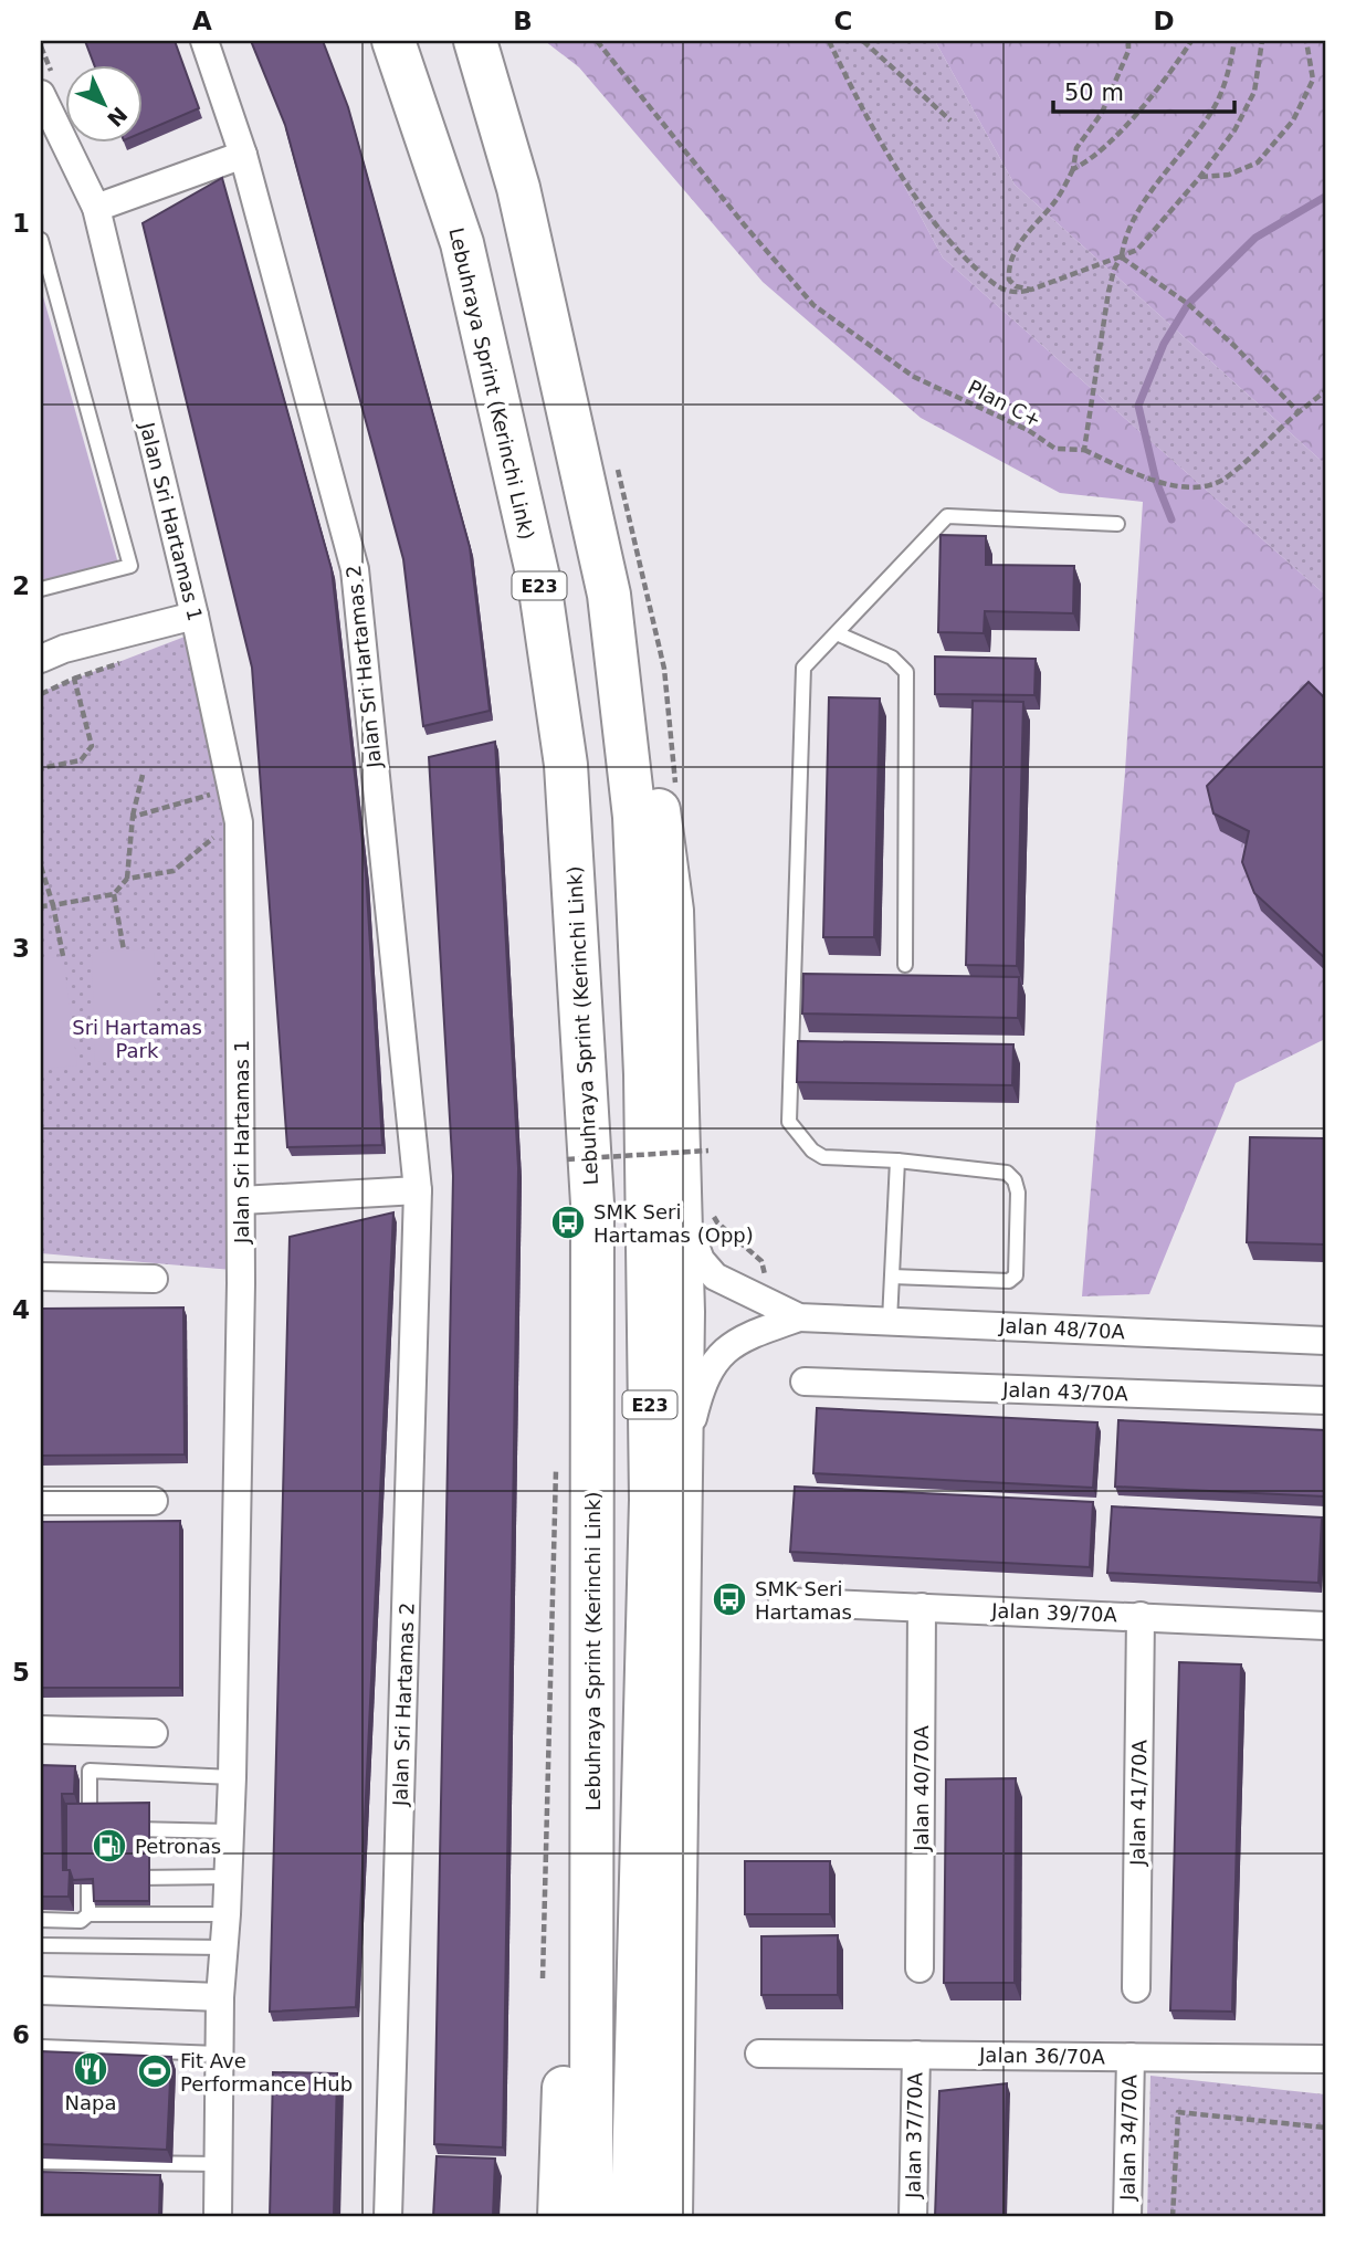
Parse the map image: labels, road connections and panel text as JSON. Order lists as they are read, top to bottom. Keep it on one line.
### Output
{"streets":{"highway":["Lebuhraya Sprint (Kerinchi Link)","E23"],"street":["Jalan Sri Hartamas 1","Jalan Sri Hartamas 2","Jalan 48/70A","Jalan 43/70A","Jalan 39/70A","Jalan 40/70A","Jalan 41/70A","Jalan 36/70A","Jalan 37/70A","Jalan 34/70A"],"path":["Plan C+"]},"crossings":[["Jalan 39/70A","Jalan 40/70A"],["Jalan 39/70A","Jalan 41/70A"],["Jalan 36/70A","Jalan 37/70A"],["Jalan 36/70A","Jalan 34/70A"]],"parks":["Sri Hartamas Park"],"places":{"bus stop":["SMK Seri Hartamas (Opp)","SMK Seri Hartamas"],"fuel station":["Petronas"],"restaurant":["Napa"],"sports":["Fit Ave Performance Hub"]},"scale_bar":"50 m","north":"bottom right","grid":{"columns":["A","B","C","D"],"rows":["1","2","3","4","5","6"]}}
